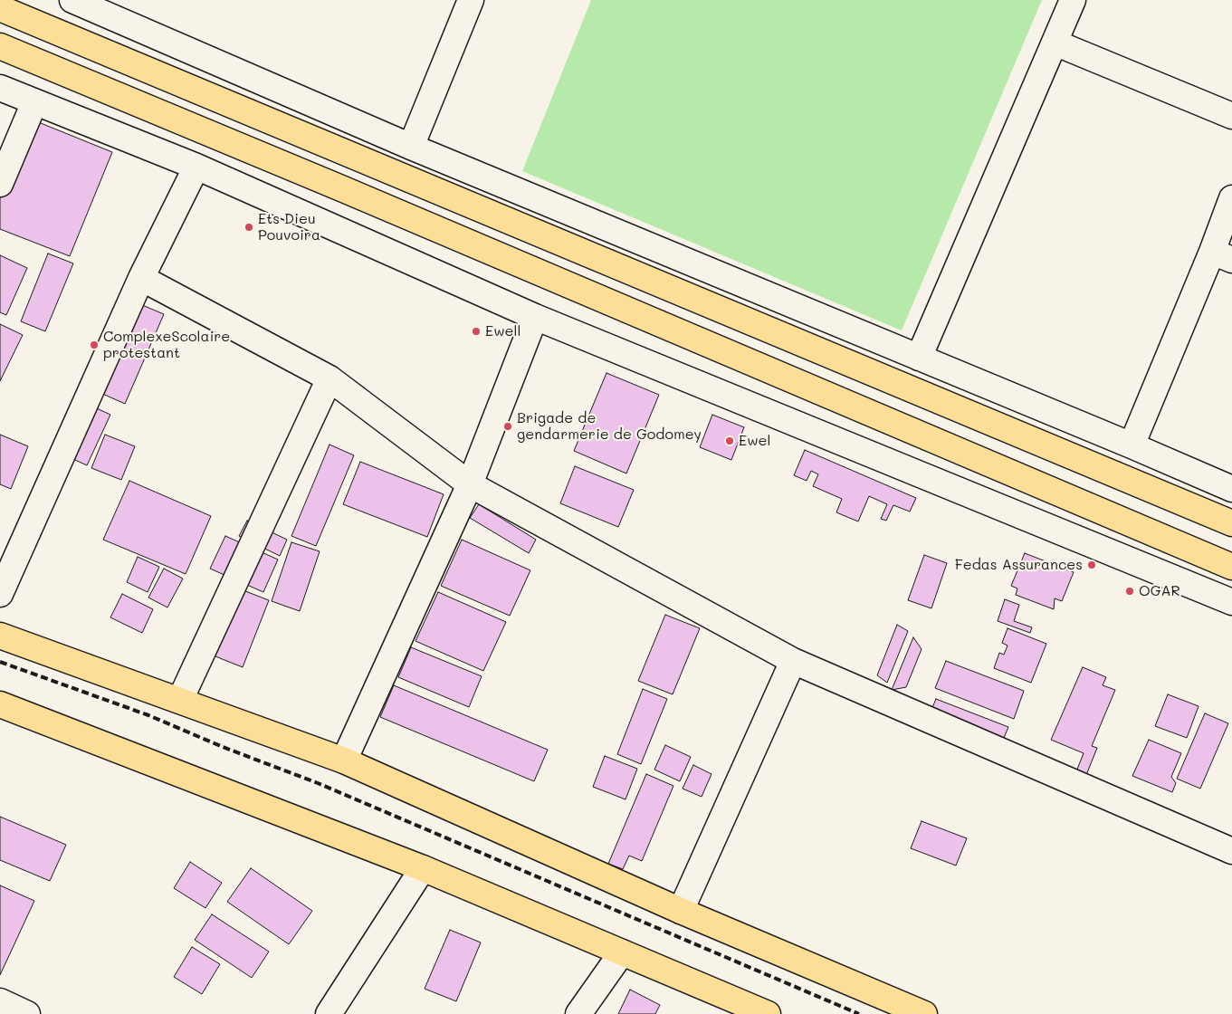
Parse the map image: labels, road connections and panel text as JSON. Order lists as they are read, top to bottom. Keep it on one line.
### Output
{"places":["Ets Dieu Pouvoira","Ewell","ComplexeScolaire protestant","Brigade de gendarmerie de Godomey","Ewel","Fedas Assurances","OGAR"]}
